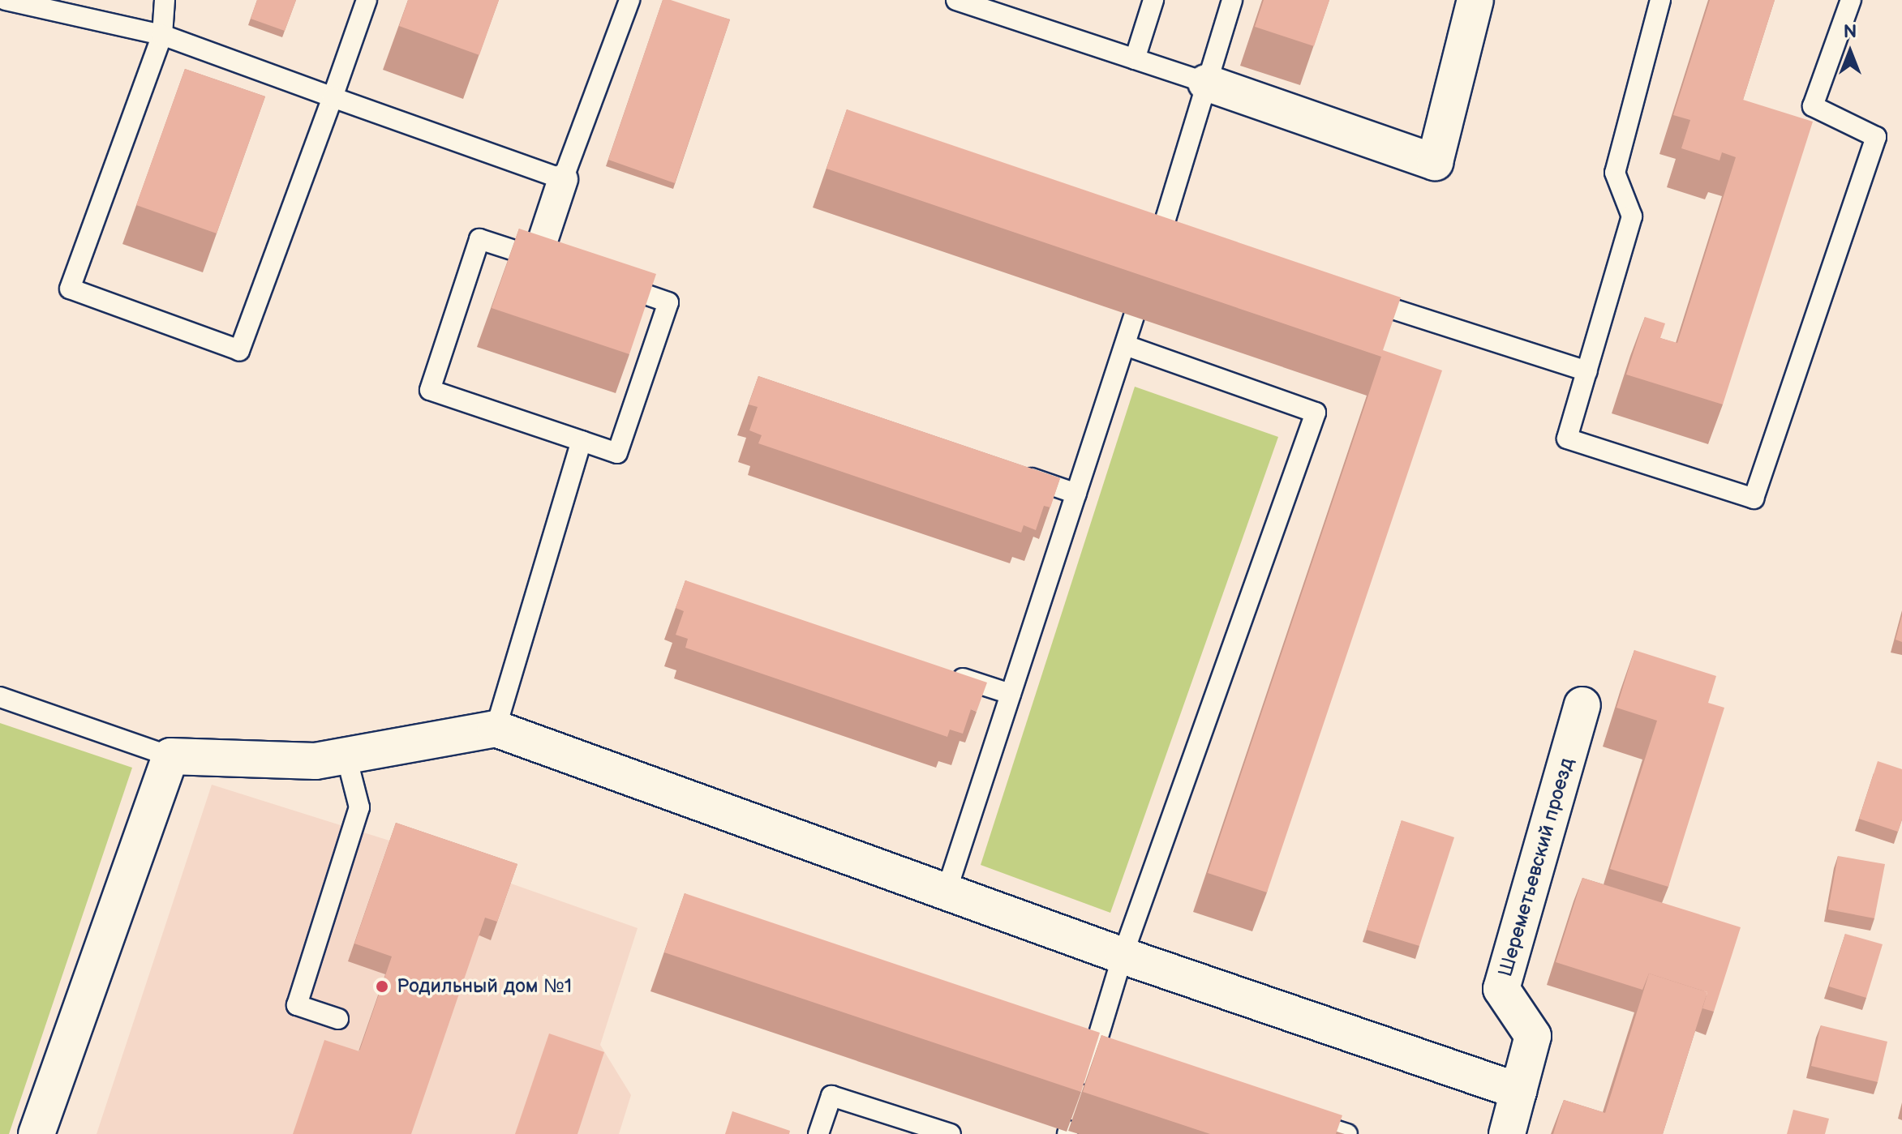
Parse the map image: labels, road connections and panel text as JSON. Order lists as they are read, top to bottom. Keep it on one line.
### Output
{"streets":{"street":["Шереметьевский проезд"]},"places":["Родильный дом №1"],"north":"top"}
